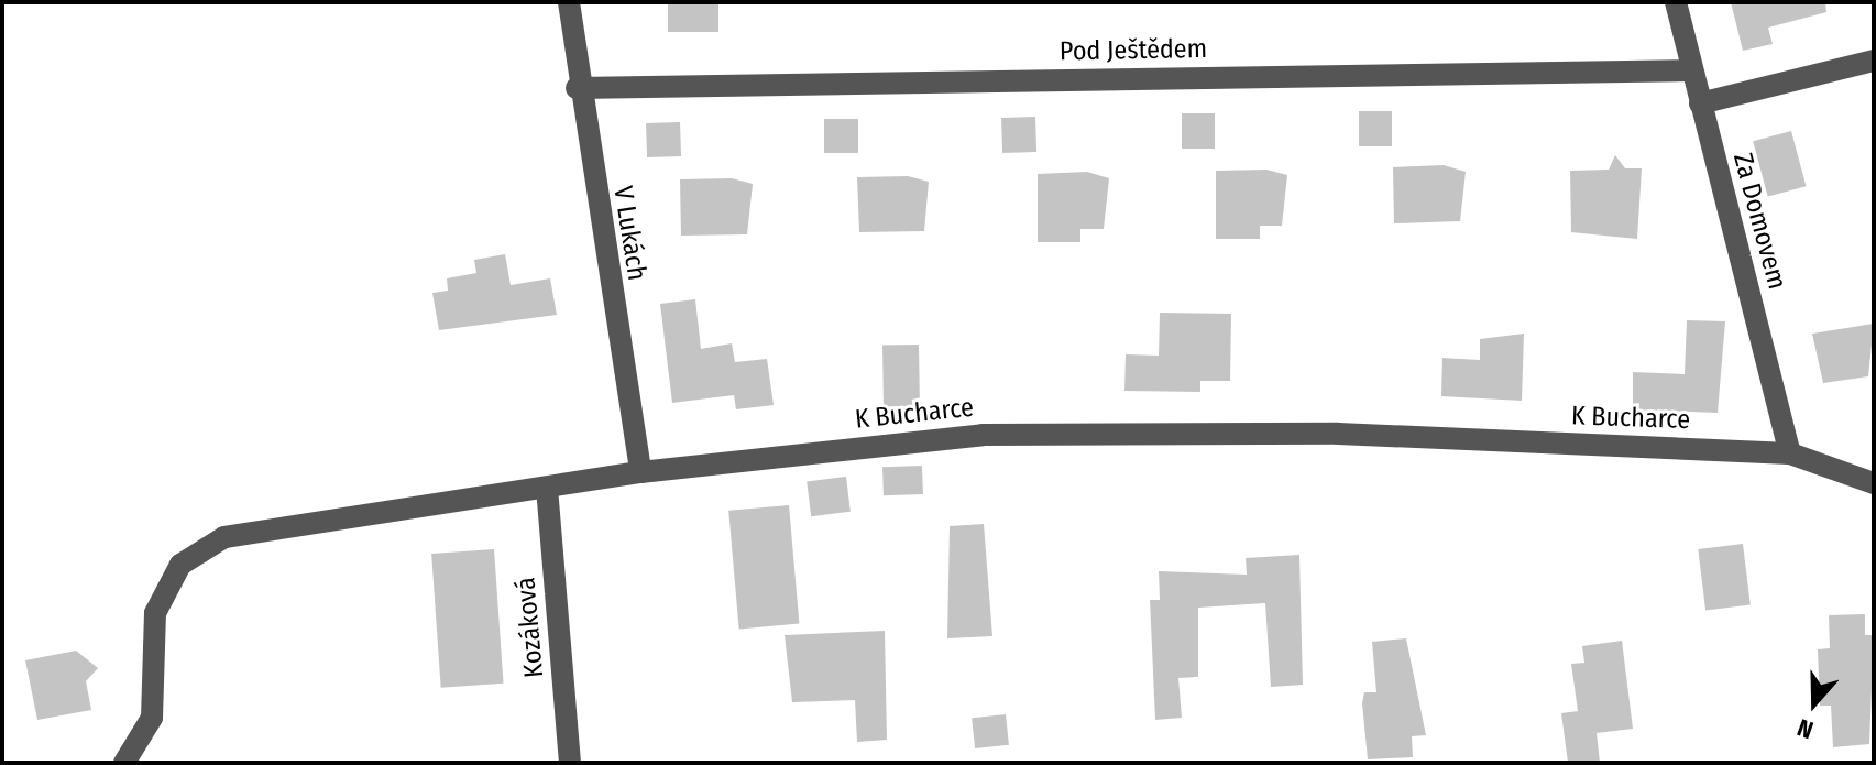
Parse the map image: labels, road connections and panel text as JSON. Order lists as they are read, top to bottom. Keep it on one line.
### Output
{"streets":{"street":["Pod Ještědem","Za Domovem","V Lukách","K Bucharce","Kozáková"]},"crossings":[["Pod Ještědem","Za Domovem"],["Pod Ještědem","V Lukách"],["Za Domovem","K Bucharce"],["V Lukách","K Bucharce"],["K Bucharce","Kozáková"]],"north":"bottom"}
